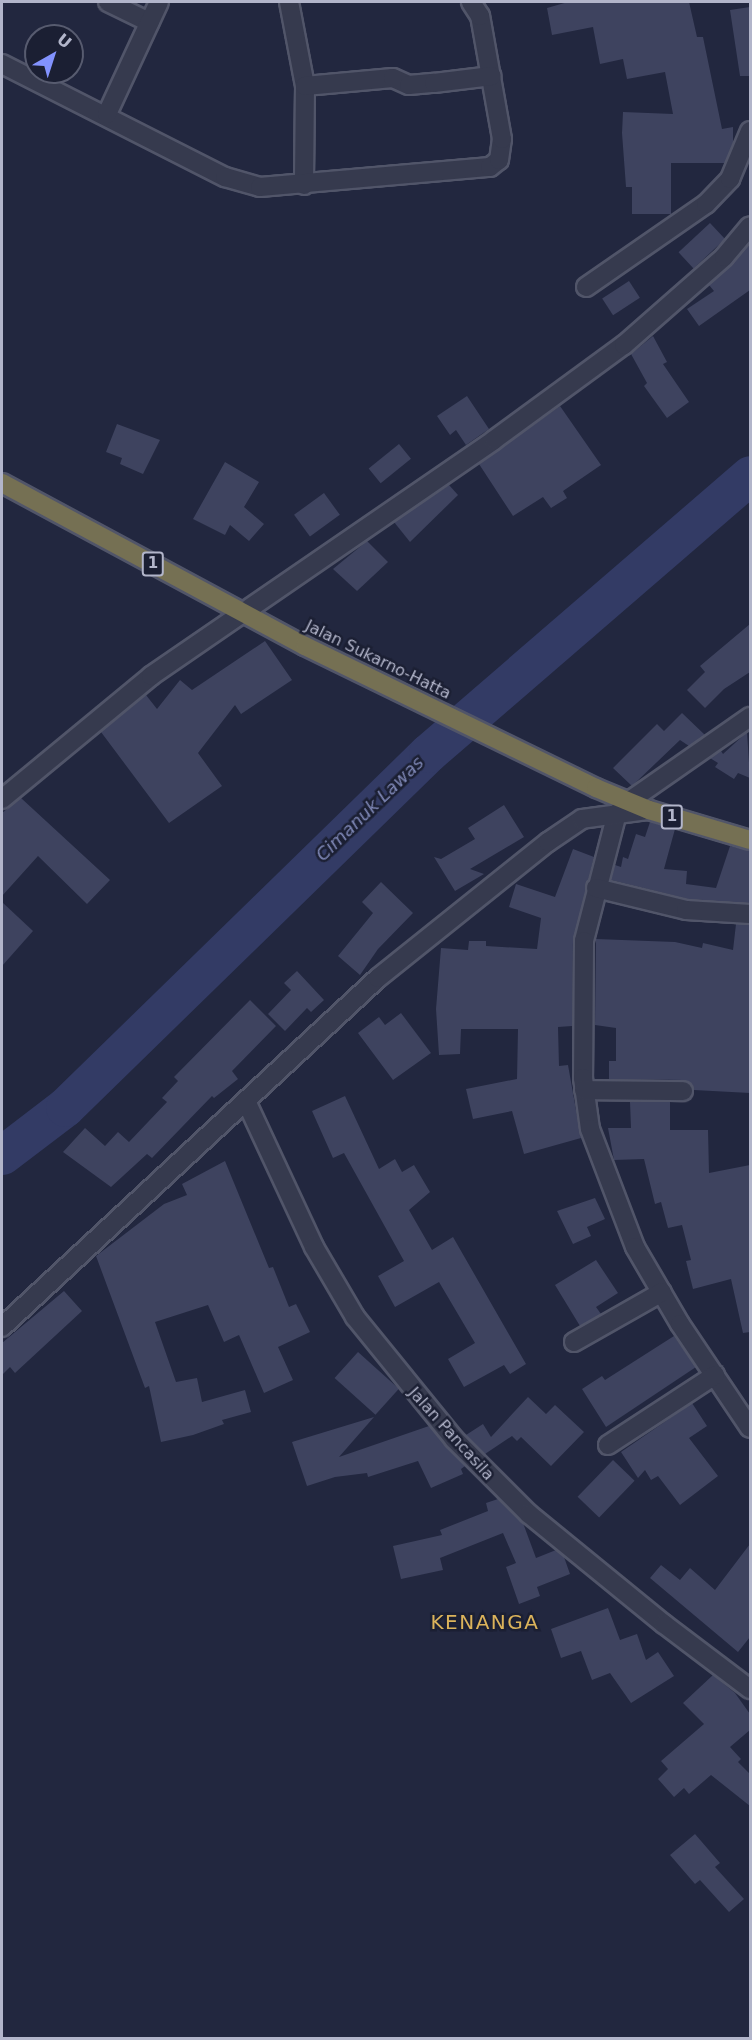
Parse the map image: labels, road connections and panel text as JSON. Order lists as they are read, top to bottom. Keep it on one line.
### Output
{"streets":{"highway":["1","Jalan Sukarno-Hatta"],"street":["Jalan Pancasila"]},"districts":["KENANGA"],"water":["Cimanuk Lawas"],"north":"top right"}
